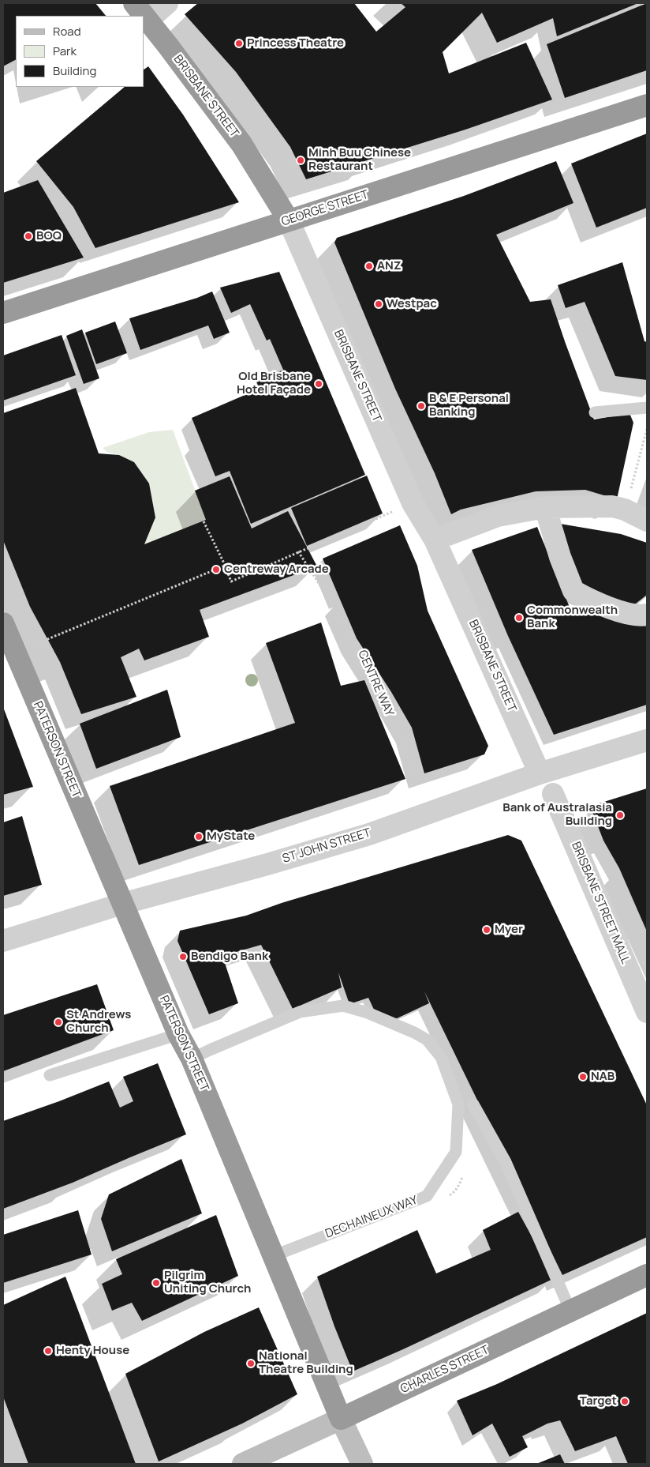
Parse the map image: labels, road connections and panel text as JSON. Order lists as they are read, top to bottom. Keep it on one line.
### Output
{"streets":{"highway":["BRISBANE STREET","GEORGE STREET","PATERSON STREET","CHARLES STREET"],"street":["ST JOHN STREET","BRISBANE STREET MALL"],"lane":["DECHAINEUX WAY"],"path":["CENTRE WAY"]},"crossings":[["BRISBANE STREET","GEORGE STREET"],["BRISBANE STREET","ST JOHN STREET"],["PATERSON STREET","ST JOHN STREET"],["PATERSON STREET","DECHAINEUX WAY"],["PATERSON STREET","CHARLES STREET"]],"places":["Princess Theatre","Minh Buu Chinese Restaurant","BOQ","ANZ","Westpac","Old Brisbane Hotel Façade","B & E Personal Banking","Centreway Arcade","Commonwealth Bank","Bank of Australasia Building","MyState","Myer","Bendigo Bank","St Andrews Church","NAB","Pilgrim Uniting Church","Henty House","National Theatre Building","Target"],"legend":["Road","Park","Building"]}
